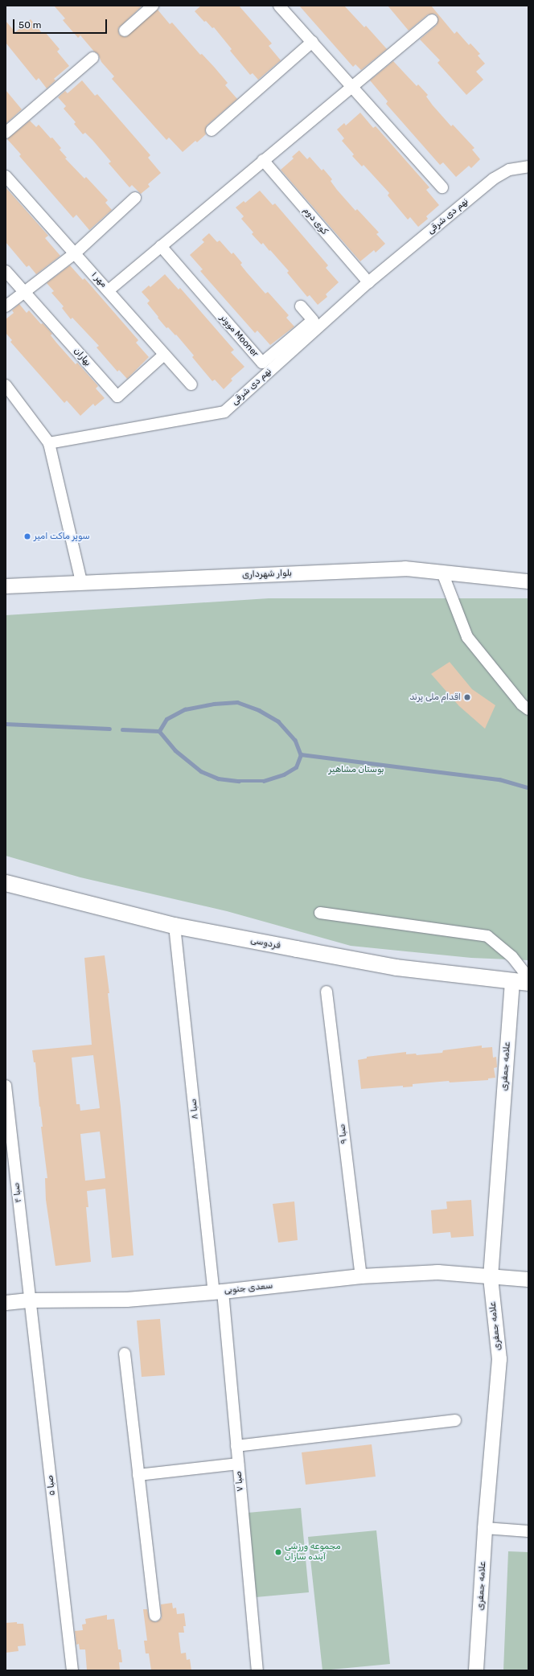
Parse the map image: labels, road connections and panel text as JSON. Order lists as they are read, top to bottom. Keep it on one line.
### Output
{"streets":{"main road":["فردوسی"],"street":["نهم دی شرقی","کوی دوم","مهر ۱","موونر Mooner","بهاران","بلوار شهرداری","علامه جعفری","صبا ۸","صبا ۹","صبا ۴","سعدی جنوبی","صبا ۷","صبا ۵"]},"crossings":[["نهم دی شرقی","کوی دوم"],["مهر ۱","بهاران"],["فردوسی","علامه جعفری"],["فردوسی","صبا ۸"],["علامه جعفری","سعدی جنوبی"],["صبا ۸","سعدی جنوبی"],["صبا ۸","صبا ۷"],["صبا ۹","سعدی جنوبی"],["صبا ۴","سعدی جنوبی"],["صبا ۴","صبا ۵"],["سعدی جنوبی","صبا ۷"],["سعدی جنوبی","صبا ۵"]],"parks":["بوستان مشاهیر"],"places":["سوپر ماکت امیر","اقدام ملی پرند","مجموعه ورزشی آینده سازان"],"scale_bar":"50 m"}
